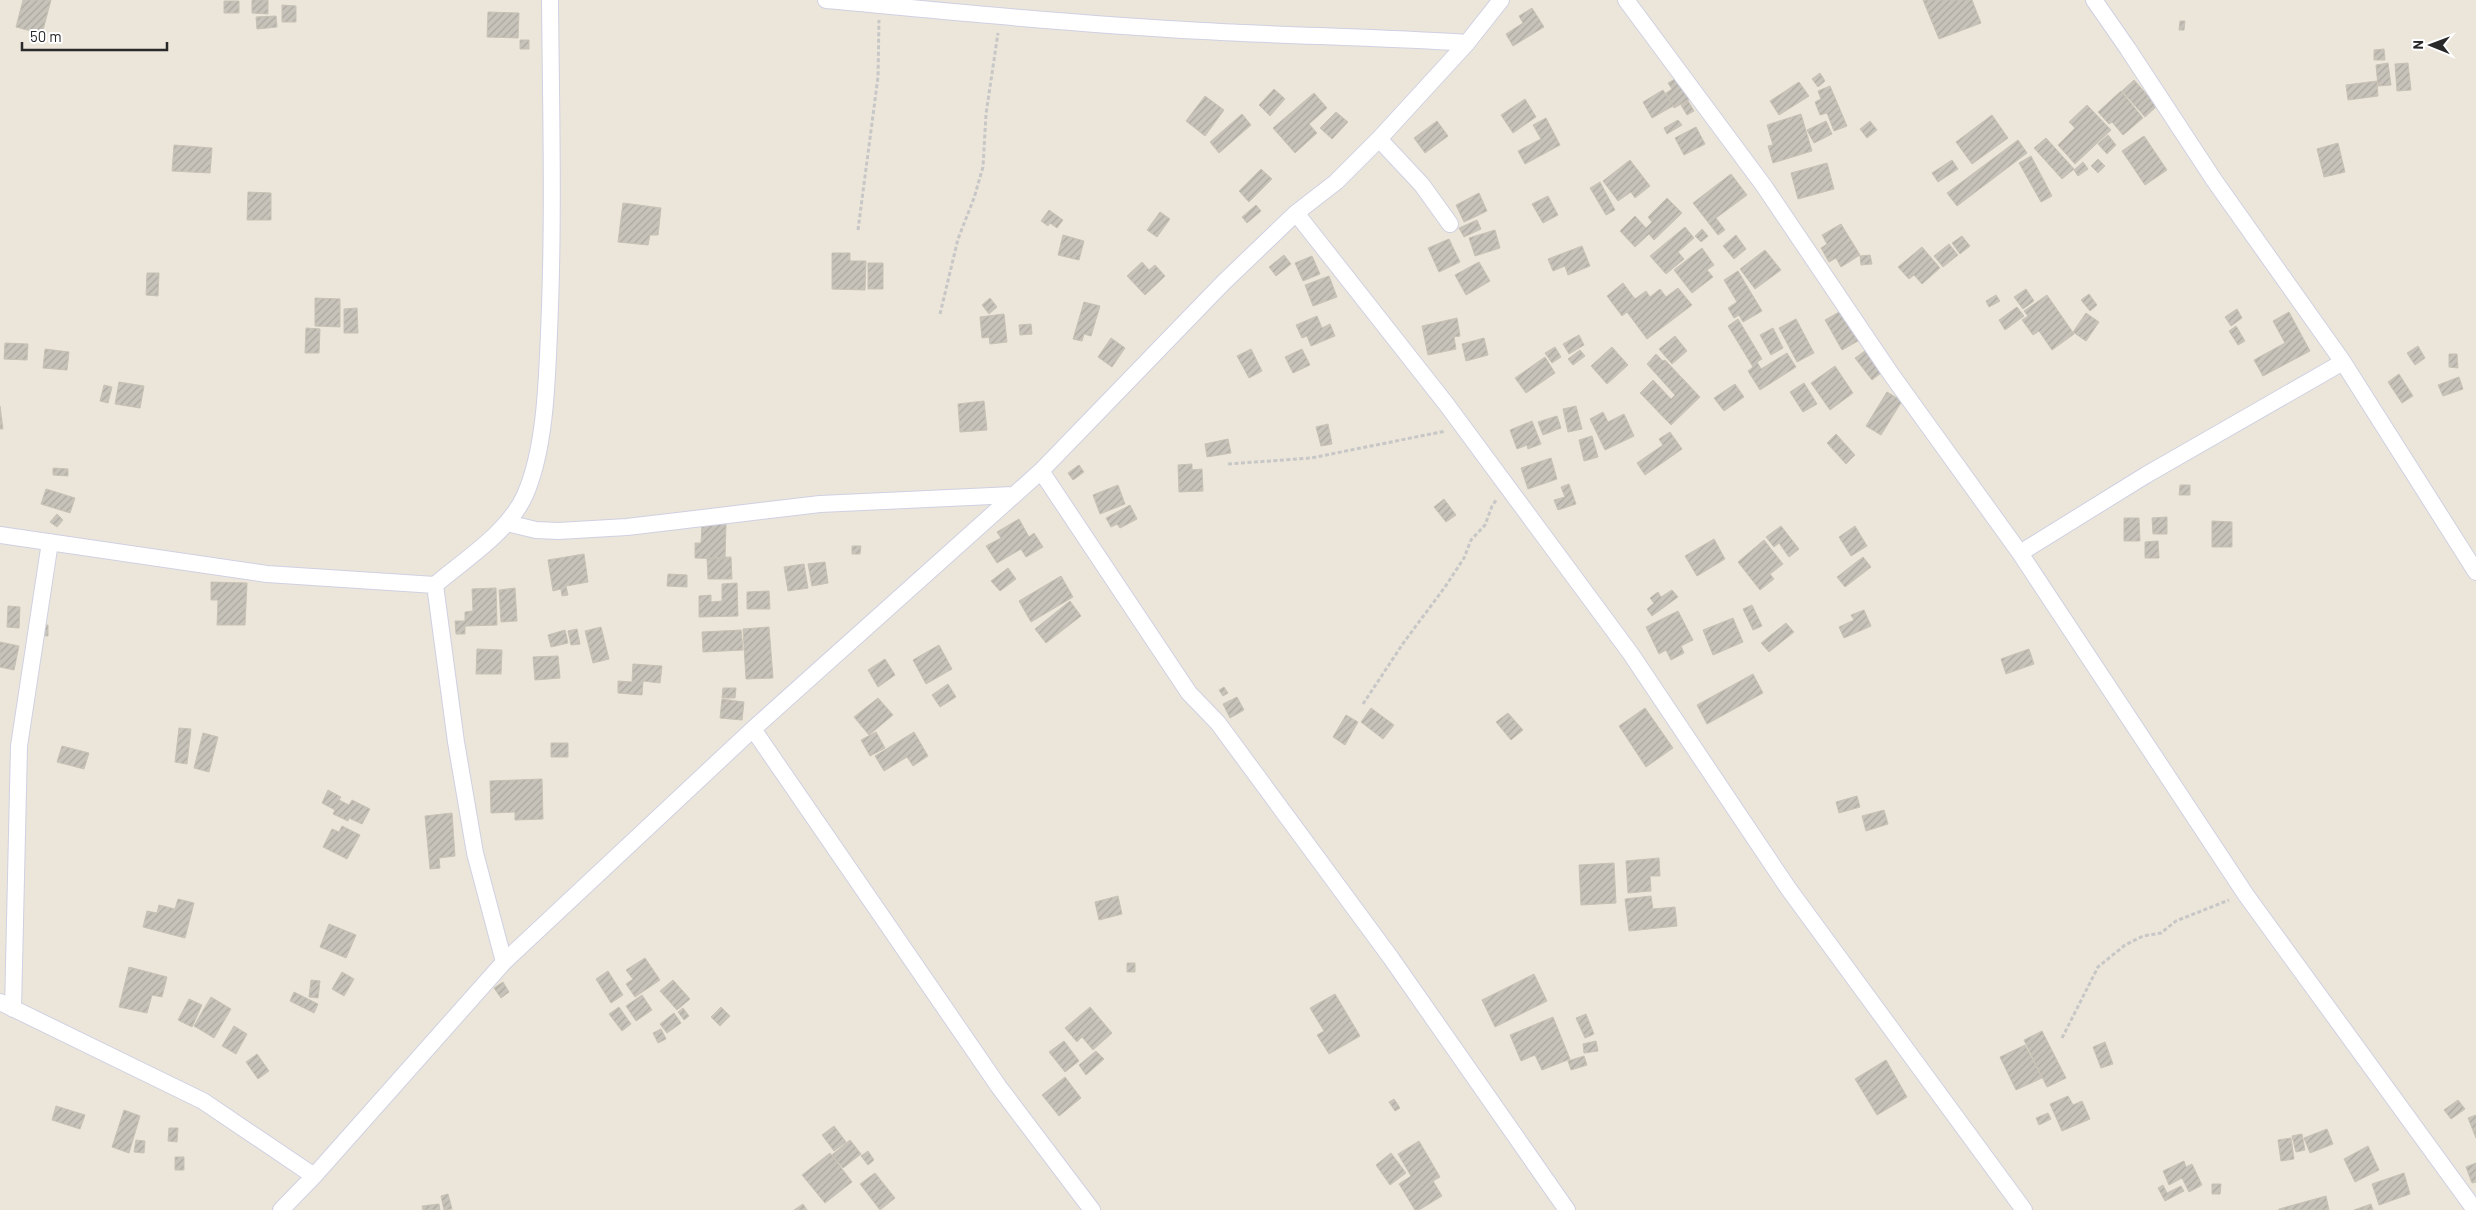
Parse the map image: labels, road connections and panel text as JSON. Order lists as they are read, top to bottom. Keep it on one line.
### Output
{"scale_bar":"50 m","north":"left"}
